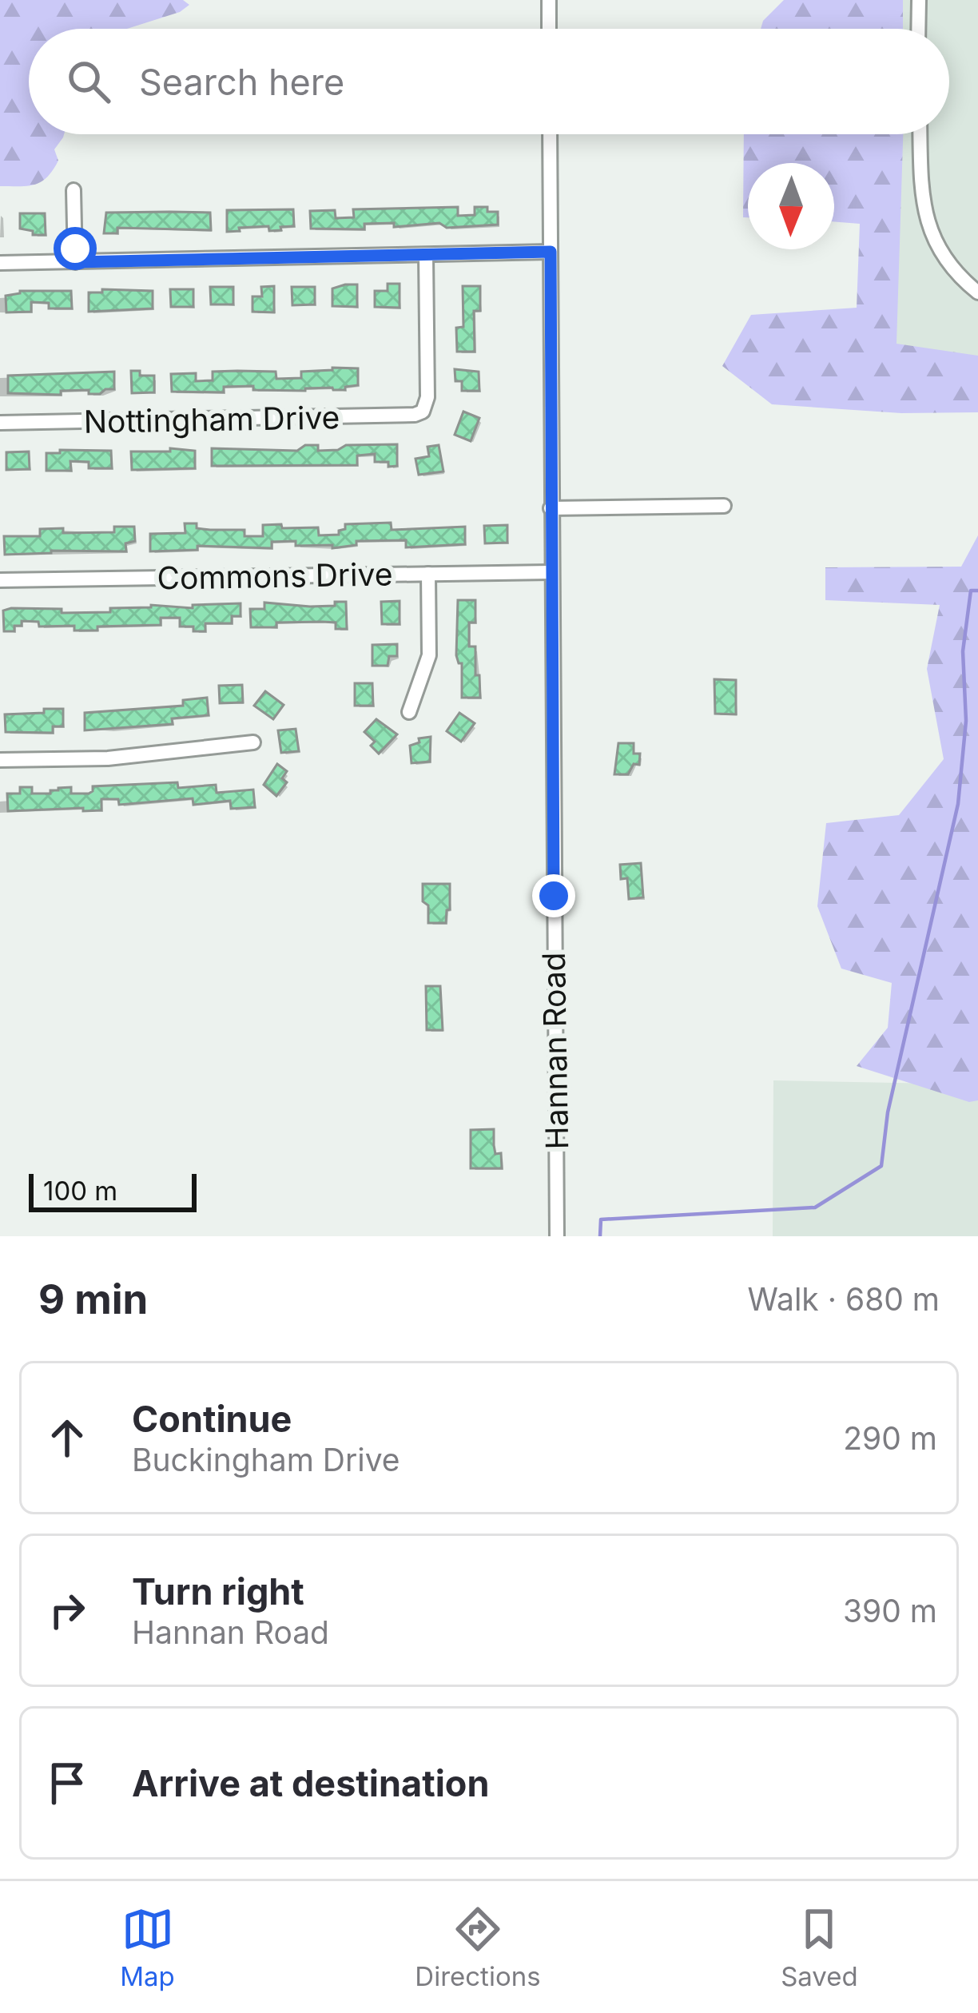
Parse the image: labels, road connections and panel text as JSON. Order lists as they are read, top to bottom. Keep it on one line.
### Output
{"streets":{"street":["Nottingham Drive","Commons Drive","Hannan Road"]},"crossings":[["Commons Drive","Hannan Road"]],"scale_bar":"100 m","north":"bottom","page":{"search":"Search here","scale":"100 m","heading":["9 min","Walk · 680 m"],"list":[["Continue","Buckingham Drive","290 m"],["Turn right","Hannan Road","390 m"],"Arrive at destination"],"nav":["Map","Directions","Saved"]}}
